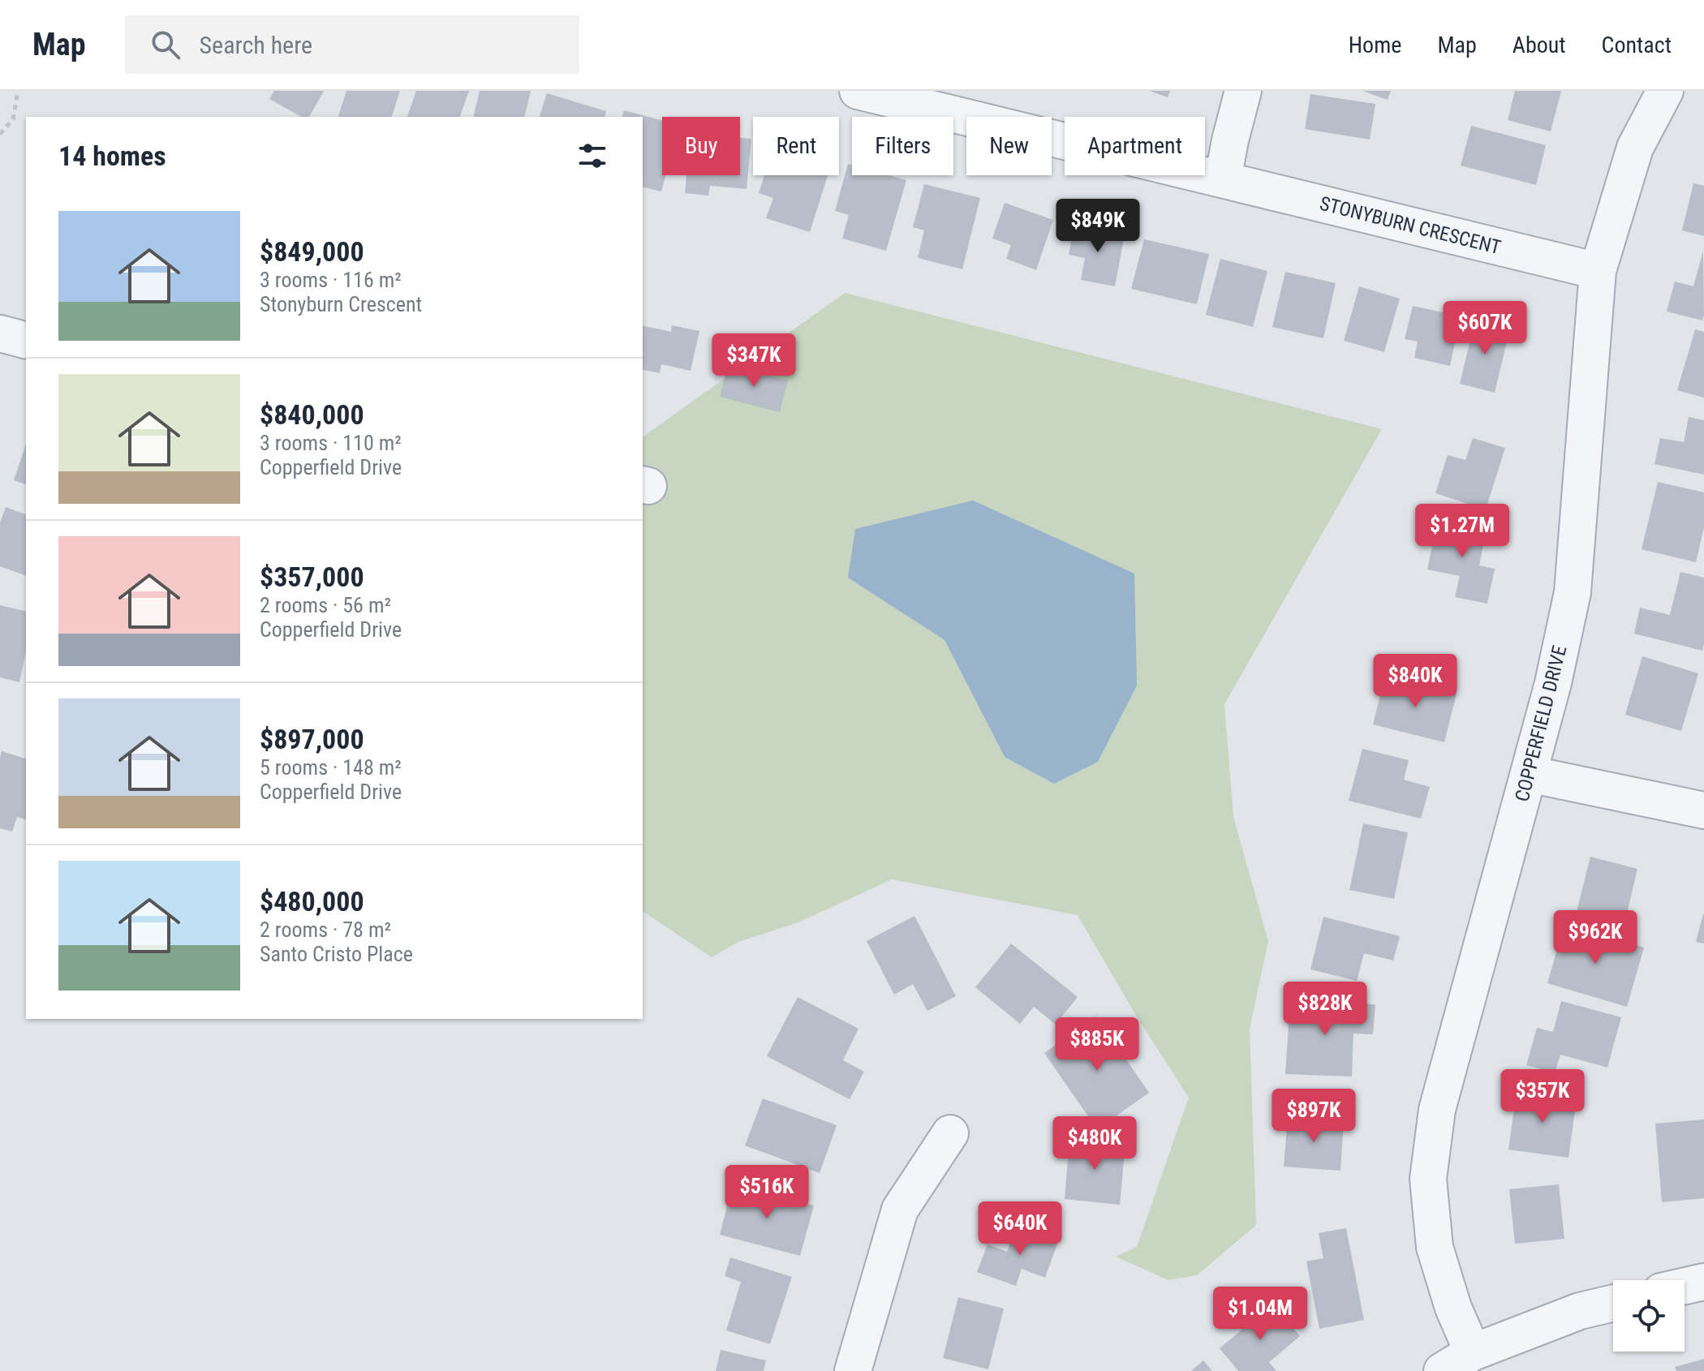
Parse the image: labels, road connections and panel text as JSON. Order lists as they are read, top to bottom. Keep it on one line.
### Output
{"streets":{"street":["STONYBURN CRESCENT","COPPERFIELD DRIVE"]},"crossings":[["STONYBURN CRESCENT","COPPERFIELD DRIVE"]],"page":{"header":"Map","search":"Search here","nav":["Home","Map","About","Contact"],"chip":["Buy","Rent","Filters","New","Apartment"],"heading":"14 homes","list":[{"name":"$849,000","note":"3 rooms · 116 m² · Stonyburn Crescent"},{"name":"$840,000","note":"3 rooms · 110 m² · Copperfield Drive"},{"name":"$357,000","note":"2 rooms · 56 m² · Copperfield Drive"},{"name":"$897,000","note":"5 rooms · 148 m² · Copperfield Drive"},{"name":"$480,000","note":"2 rooms · 78 m² · Santo Cristo Place"}],"price":["$849K","$607K","$347K","$1.27M","$840K","$962K","$828K","$885K","$357K","$897K","$480K","$516K","$640K","$1.04M"]}}
